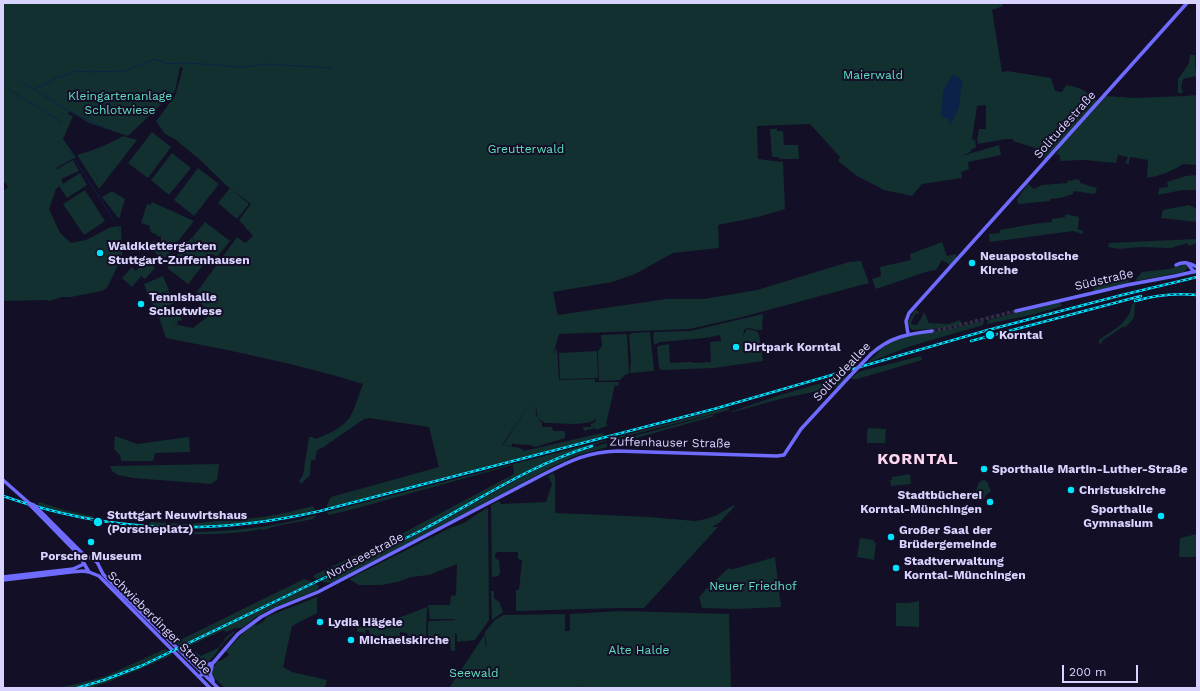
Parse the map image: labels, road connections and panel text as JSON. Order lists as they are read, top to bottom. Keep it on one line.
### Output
{"streets":{"main road":["Solitudestraße","Südstraße","Solitudeallee","Zuffenhauser Straße","Nordseestraße","Schwieberdinger Straße"]},"crossings":[["Solitudestraße","Solitudeallee"],["Solitudeallee","Zuffenhauser Straße"],["Zuffenhauser Straße","Nordseestraße"],["Nordseestraße","Schwieberdinger Straße"]],"districts":["KORNTAL"],"parks":["Maierwald","Kleingartenanlage Schlotwiese","Greutterwald","Neuer Friedhof","Alte Halde","Seewald"],"places":["Waldklettergarten Stuttgart-Zuffenhausen","Neuapostolische Kirche","Tennishalle Schlotwiese","Korntal","Dirtpark Korntal","Sporthalle Martin-Luther-Straße","Christuskirche","Stadtbücherei Korntal-Münchingen","Sporthalle Gymnasium","Stuttgart Neuwirtshaus (Porscheplatz)","Großer Saal der Brüdergemeinde","Porsche Museum","Stadtverwaltung Korntal-Münchingen","Lydia Hägele","Michaelskirche"],"scale_bar":"200 m"}
